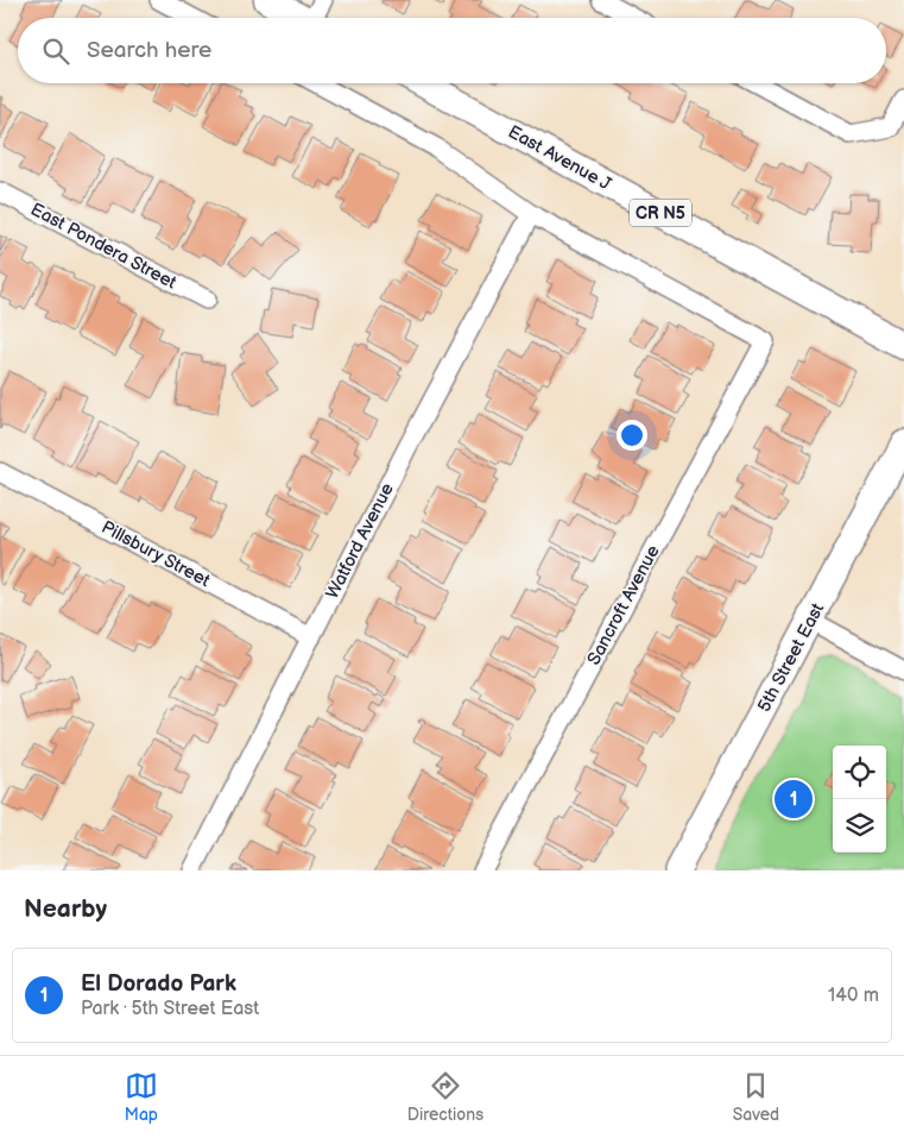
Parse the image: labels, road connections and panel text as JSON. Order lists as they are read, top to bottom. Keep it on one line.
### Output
{"streets":{"main road":["East Avenue J","CR N5"],"street":["East Pondera Street","Watford Avenue","Pillsbury Street","Sancroft Avenue","5th Street East"]},"crossings":[["Watford Avenue","Pillsbury Street"],["Watford Avenue","Sancroft Avenue"]],"page":{"search":"Search here","pins":"1","heading":"Nearby","list":[{"mark":"1","name":"El Dorado Park","note":"Park · 5th Street East","value":"140 m"}],"nav":["Map","Directions","Saved"]}}
